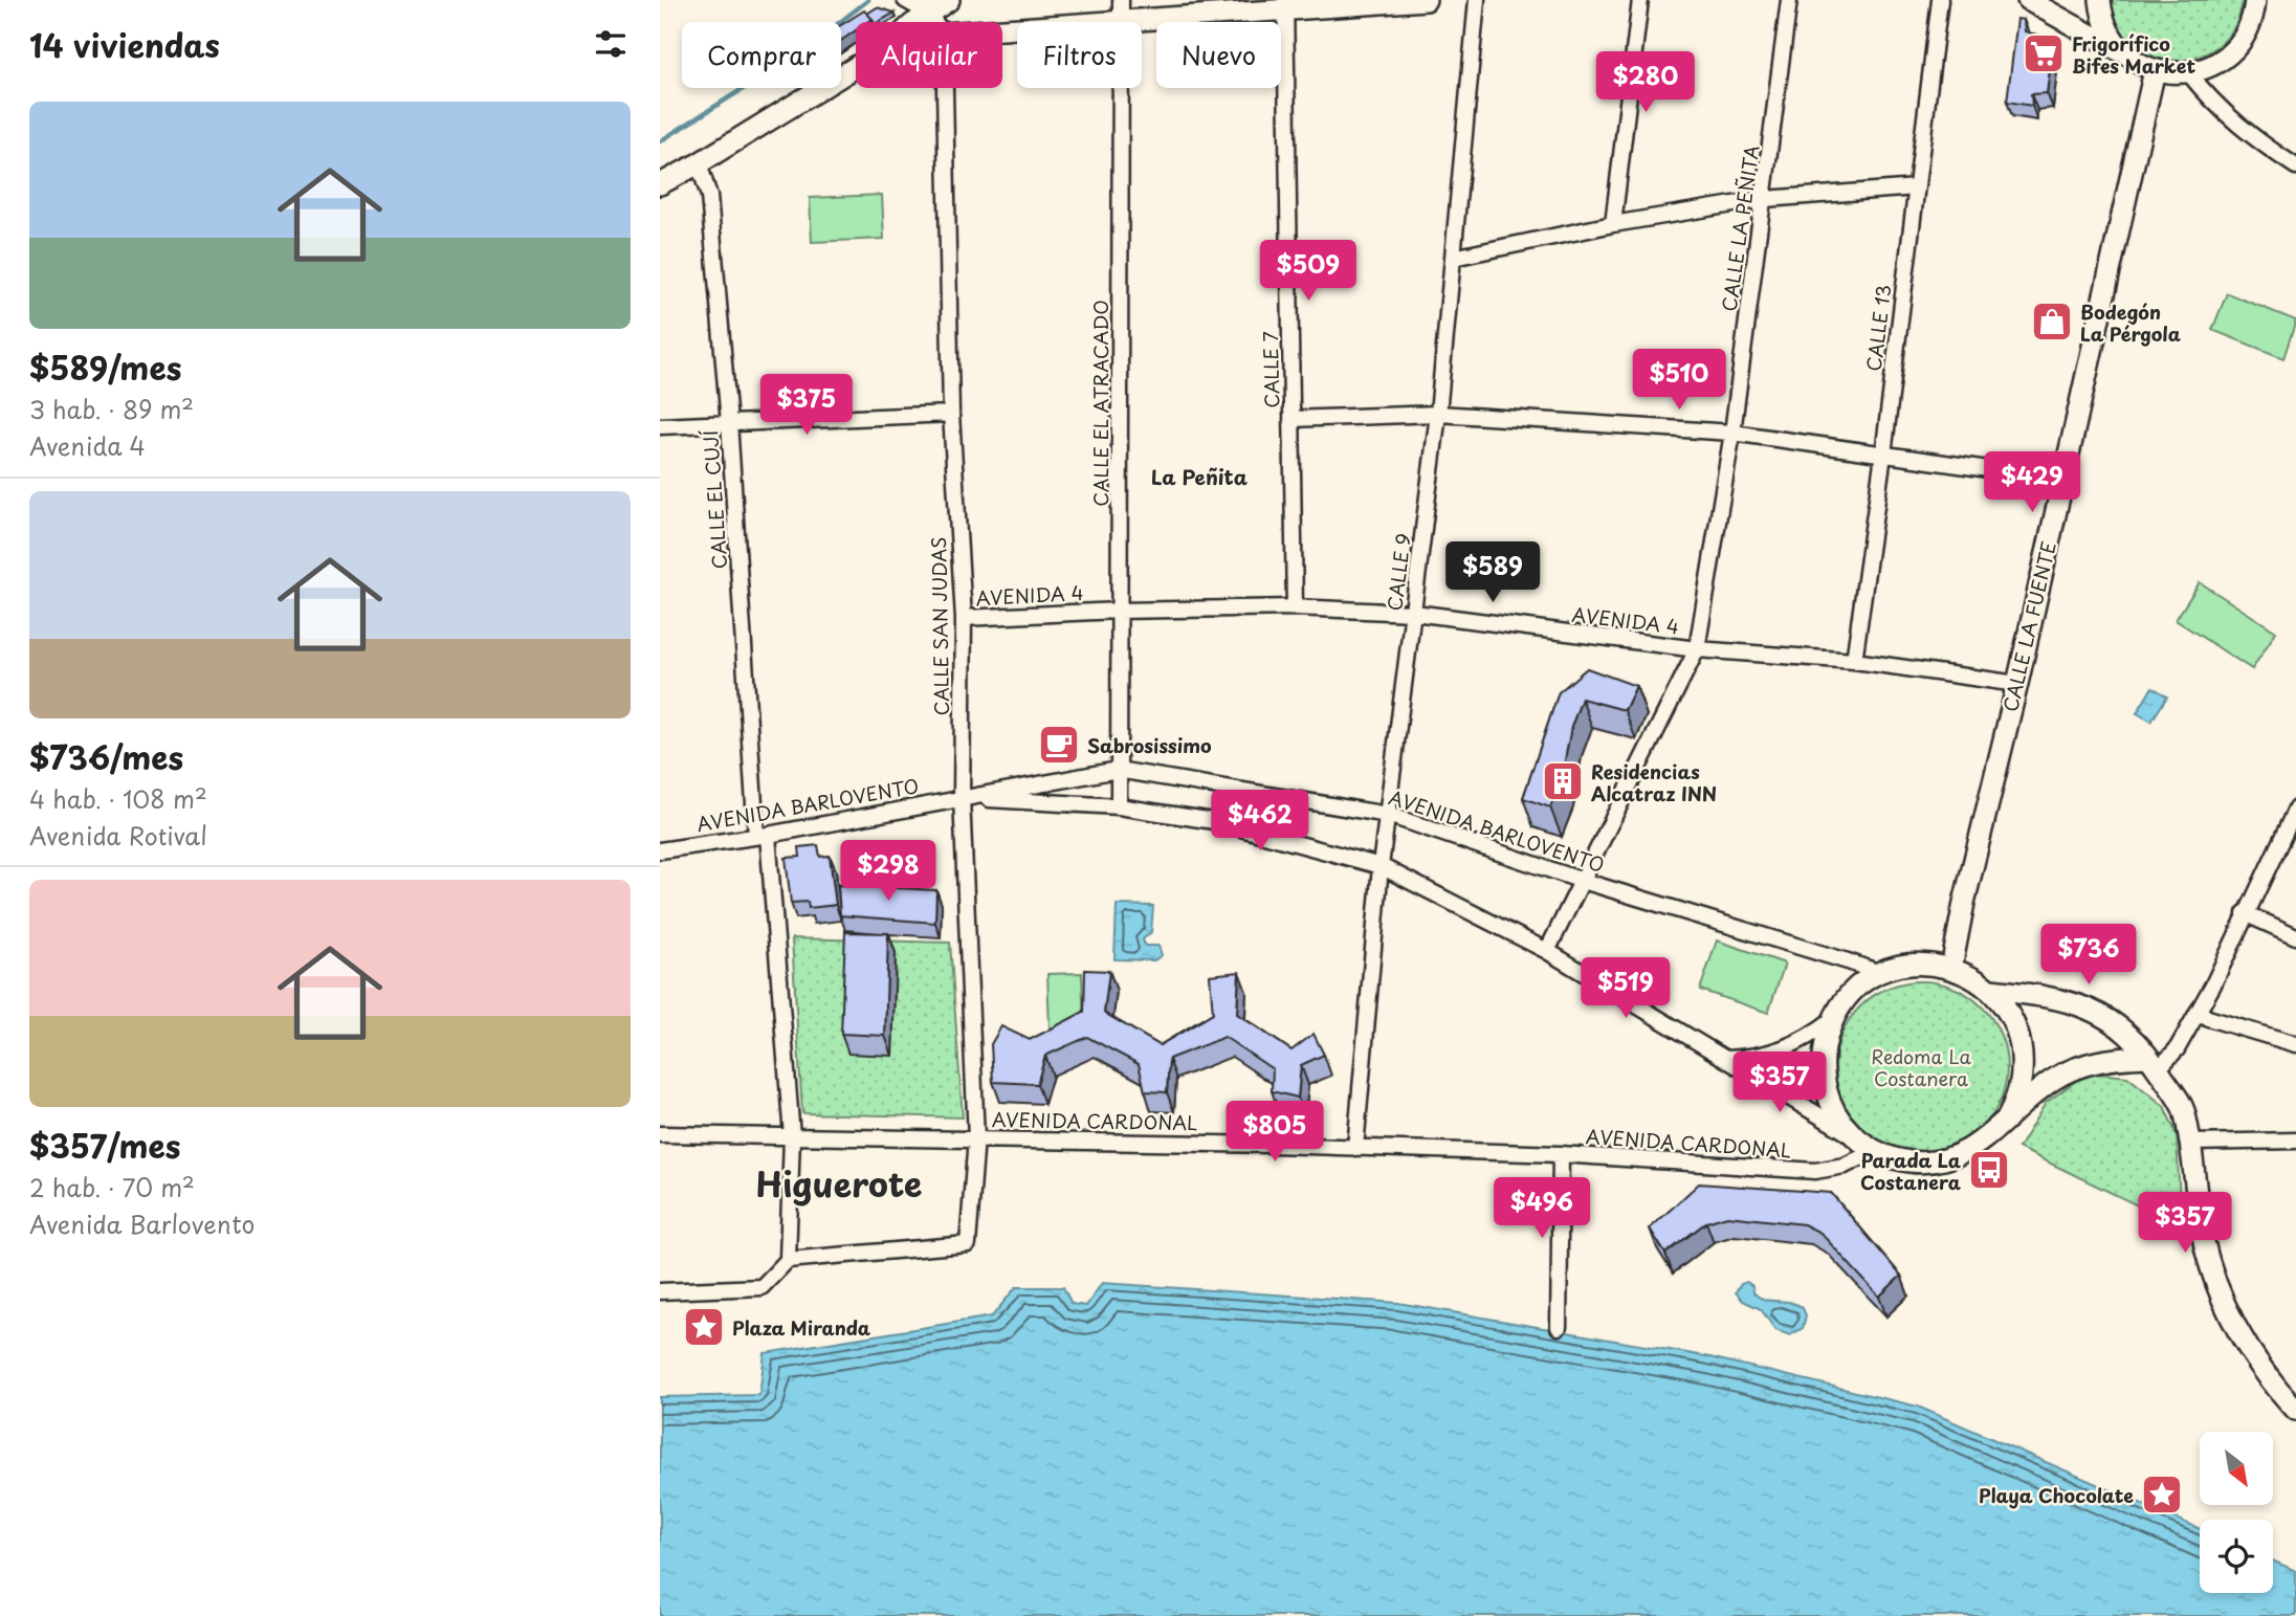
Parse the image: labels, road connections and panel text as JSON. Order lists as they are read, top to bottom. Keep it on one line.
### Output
{"streets":{"main road":["CALLE LA FUENTE"],"street":["CALLE LA PEÑITA","CALLE 13","CALLE 7","CALLE EL ATRACADO","CALLE EL CUJÍ","CALLE 9","AVENIDA 4","CALLE SAN JUDAS","AVENIDA BARLOVENTO","AVENIDA CARDONAL"]},"crossings":[["CALLE LA PEÑITA","AVENIDA 4"],["CALLE LA PEÑITA","AVENIDA BARLOVENTO"],["CALLE 13","AVENIDA 4"],["CALLE 7","AVENIDA 4"],["CALLE EL ATRACADO","AVENIDA 4"],["CALLE EL ATRACADO","AVENIDA BARLOVENTO"],["CALLE EL CUJÍ","CALLE SAN JUDAS"],["CALLE EL CUJÍ","AVENIDA BARLOVENTO"],["CALLE EL CUJÍ","AVENIDA CARDONAL"],["CALLE 9","AVENIDA 4"],["CALLE 9","AVENIDA BARLOVENTO"],["CALLE 9","AVENIDA CARDONAL"],["AVENIDA 4","CALLE SAN JUDAS"],["AVENIDA 4","CALLE LA FUENTE"],["CALLE SAN JUDAS","AVENIDA BARLOVENTO"],["CALLE SAN JUDAS","AVENIDA CARDONAL"],["CALLE LA FUENTE","AVENIDA BARLOVENTO"],["CALLE LA FUENTE","AVENIDA CARDONAL"],["AVENIDA BARLOVENTO","AVENIDA CARDONAL"]],"districts":["La Peñita","Higuerote"],"parks":["Redoma La Costanera"],"places":{"supermarket":["Frigorífico Bifes Market"],"shop":["Bodegón La Pérgola"],"cafe":["Sabrosissimo"],"building":["Residencias Alcatraz INN"],"bus stop":["Parada La Costanera"],"place":["Plaza Miranda","Playa Chocolate"]},"north":"bottom right","page":{"heading":"14 viviendas","chip":["Comprar","Alquilar","Filtros","Nuevo"],"price":["$280","$509","$510","$375","$429","$589","$462","$298","$736","$519","$357","$805","$496","$357"],"list":[{"name":"$589/mes","note":"3 hab. · 89 m² · Avenida 4"},{"name":"$736/mes","note":"4 hab. · 108 m² · Avenida Rotival"},{"name":"$357/mes","note":"2 hab. · 70 m² · Avenida Barlovento"}]}}
